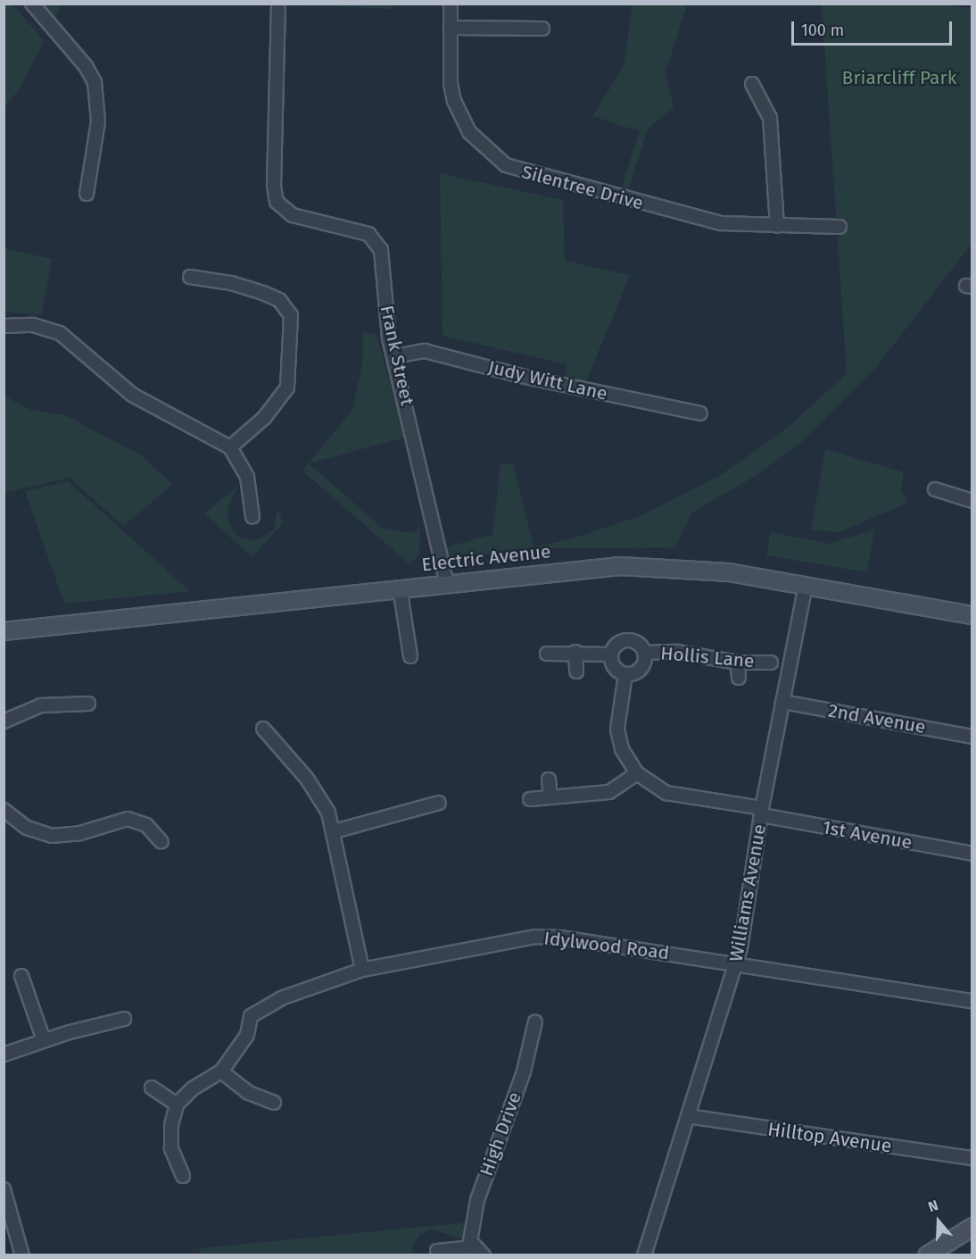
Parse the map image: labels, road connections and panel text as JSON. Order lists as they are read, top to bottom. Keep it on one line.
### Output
{"streets":{"street":["Silentree Drive","Frank Street","Judy Witt Lane","Electric Avenue","Hollis Lane","2nd Avenue","1st Avenue","Williams Avenue","Idylwood Road","High Drive","Hilltop Avenue"]},"crossings":[["Frank Street","Judy Witt Lane"],["Frank Street","Electric Avenue"],["Electric Avenue","Williams Avenue"],["2nd Avenue","Williams Avenue"],["1st Avenue","Williams Avenue"],["Williams Avenue","Idylwood Road"],["Williams Avenue","Hilltop Avenue"]],"parks":["Briarcliff Park"],"scale_bar":"100 m","north":"top"}
